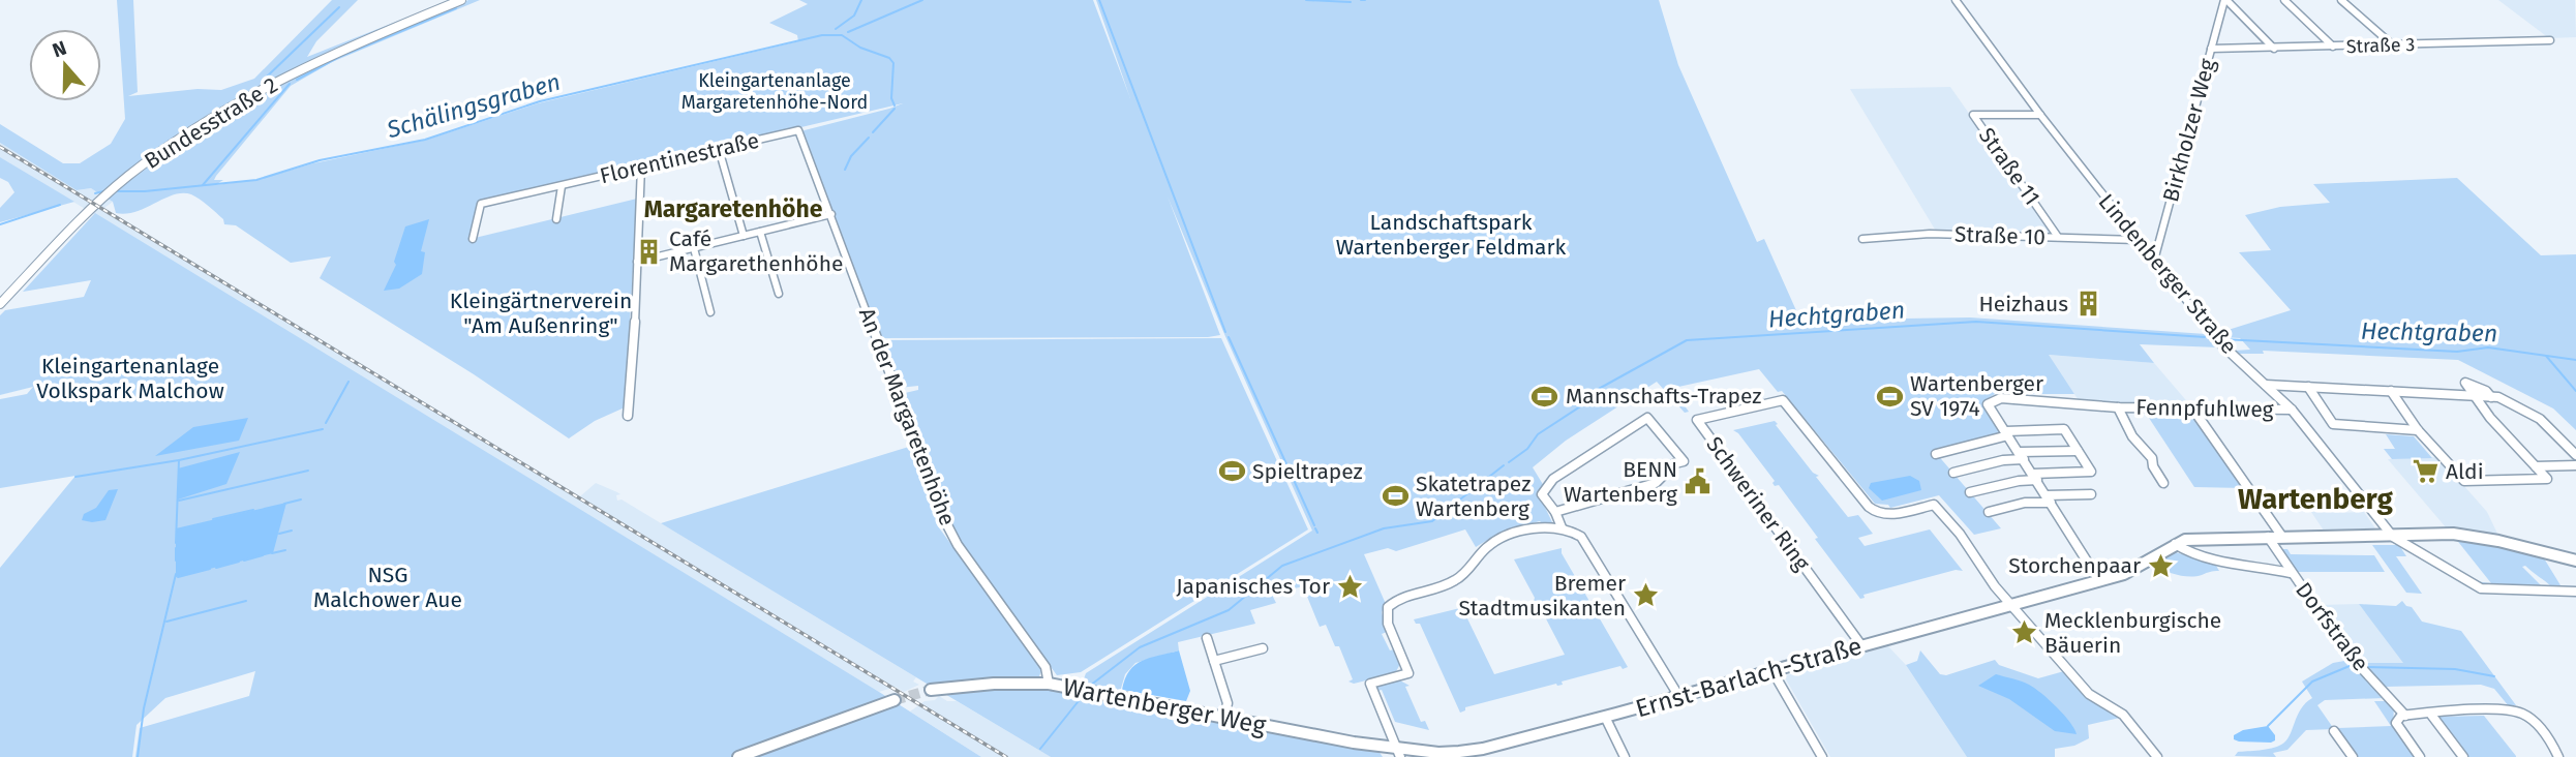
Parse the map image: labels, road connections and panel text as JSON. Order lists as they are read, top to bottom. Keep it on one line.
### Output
{"streets":{"main road":["Bundesstraße 2","Ernst-Barlach-Straße","Wartenberger Weg"],"street":["Straße 3","Birkholzer Weg","Florentinestraße","Straße 11","Straße 10","Lindenberger Straße","Fennpfuhlweg","An der Margaretenhöhe","Schweriner Ring","Dorfstraße"]},"crossings":[["Straße 3","Birkholzer Weg"],["Birkholzer Weg","Straße 10"],["Birkholzer Weg","Lindenberger Straße"],["Florentinestraße","An der Margaretenhöhe"],["Straße 11","Straße 10"],["Straße 11","Lindenberger Straße"],["Straße 10","Lindenberger Straße"],["Lindenberger Straße","Fennpfuhlweg"],["Fennpfuhlweg","Ernst-Barlach-Straße"],["An der Margaretenhöhe","Wartenberger Weg"],["Schweriner Ring","Ernst-Barlach-Straße"],["Ernst-Barlach-Straße","Wartenberger Weg"]],"districts":["Margaretenhöhe","Wartenberg"],"water":["Schälingsgraben","Hechtgraben"],"parks":["Kleingartenanlage Margaretenhöhe-Nord","Landschaftspark Wartenberger Feldmark","Kleingärtnerverein \"Am Außenring\"","Kleingartenanlage Volkspark Malchow","NSG Malchower Aue"],"places":{"building":["Café Margarethenhöhe","Heizhaus"],"sports":["Mannschafts-Trapez","Wartenberger SV 1974","Spieltrapez","Skatetrapez Wartenberg"],"supermarket":["Aldi"],"public building":["BENN Wartenberg"],"place":["Storchenpaar","Japanisches Tor","Bremer Stadtmusikanten","Mecklenburgische Bäuerin"]},"north":"top"}
